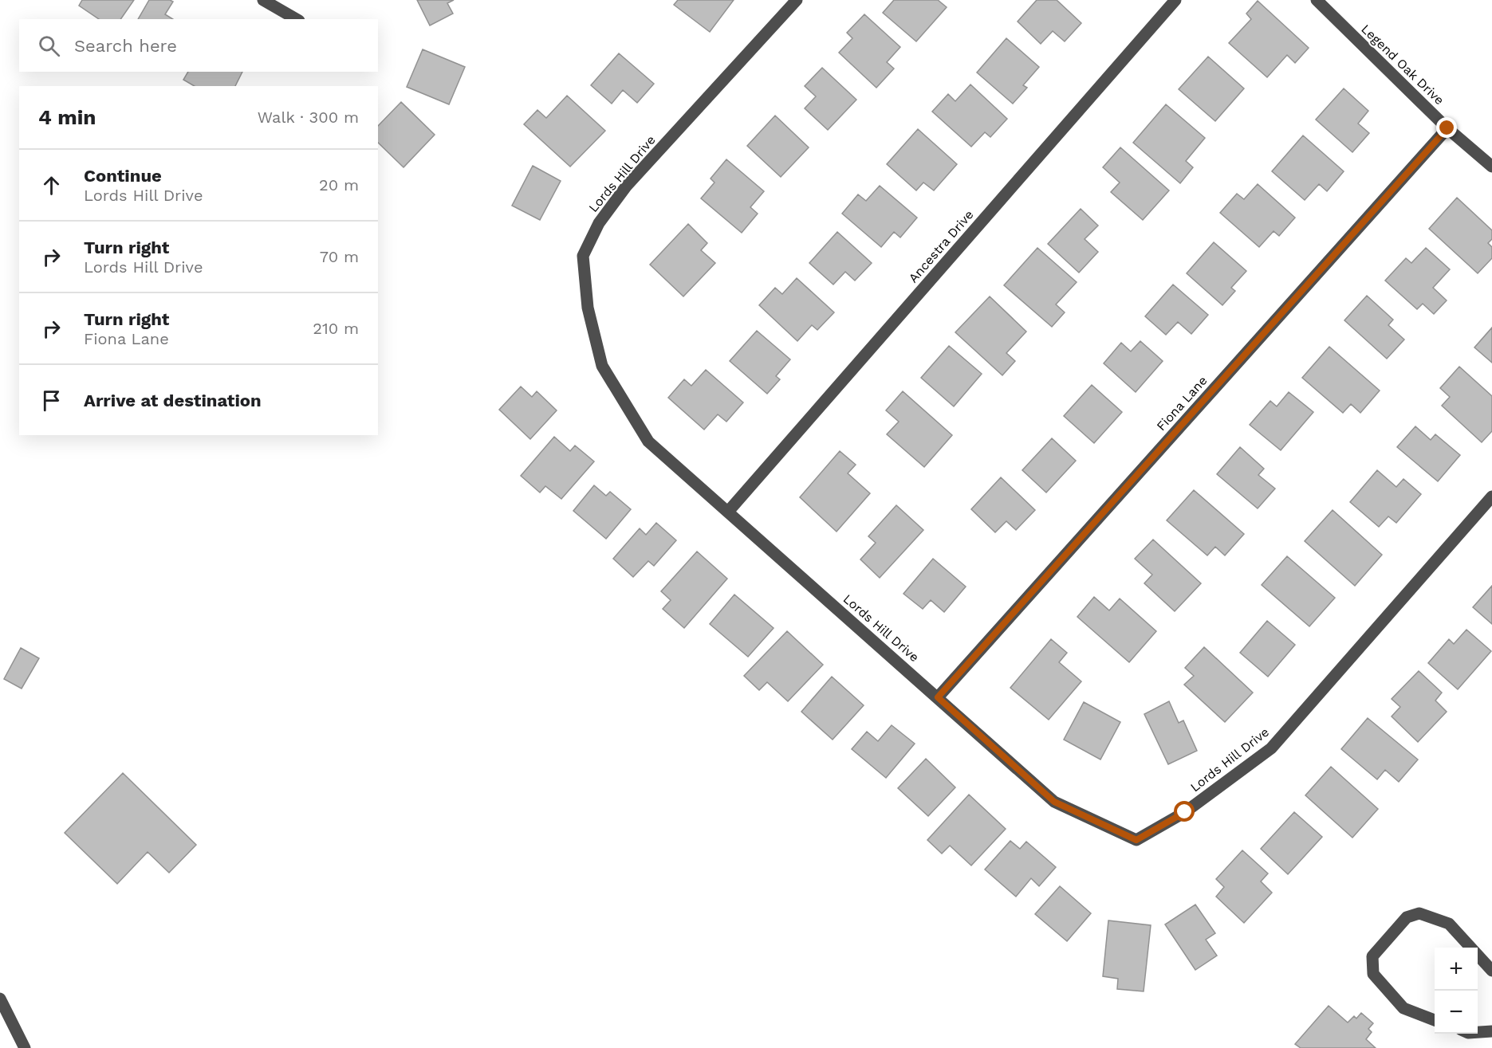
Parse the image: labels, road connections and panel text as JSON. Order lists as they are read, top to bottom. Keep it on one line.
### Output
{"streets":{"street":["Legend Oak Drive","Lords Hill Drive","Ancestra Drive","Fiona Lane"]},"crossings":[["Legend Oak Drive","Fiona Lane"],["Lords Hill Drive","Ancestra Drive"],["Lords Hill Drive","Fiona Lane"]],"page":{"search":"Search here","heading":["4 min","Walk · 300 m"],"list":[["Continue","Lords Hill Drive","20 m"],["Turn right","Lords Hill Drive","70 m"],["Turn right","Fiona Lane","210 m"],"Arrive at destination"],"map_buttons":["+","−"]}}
